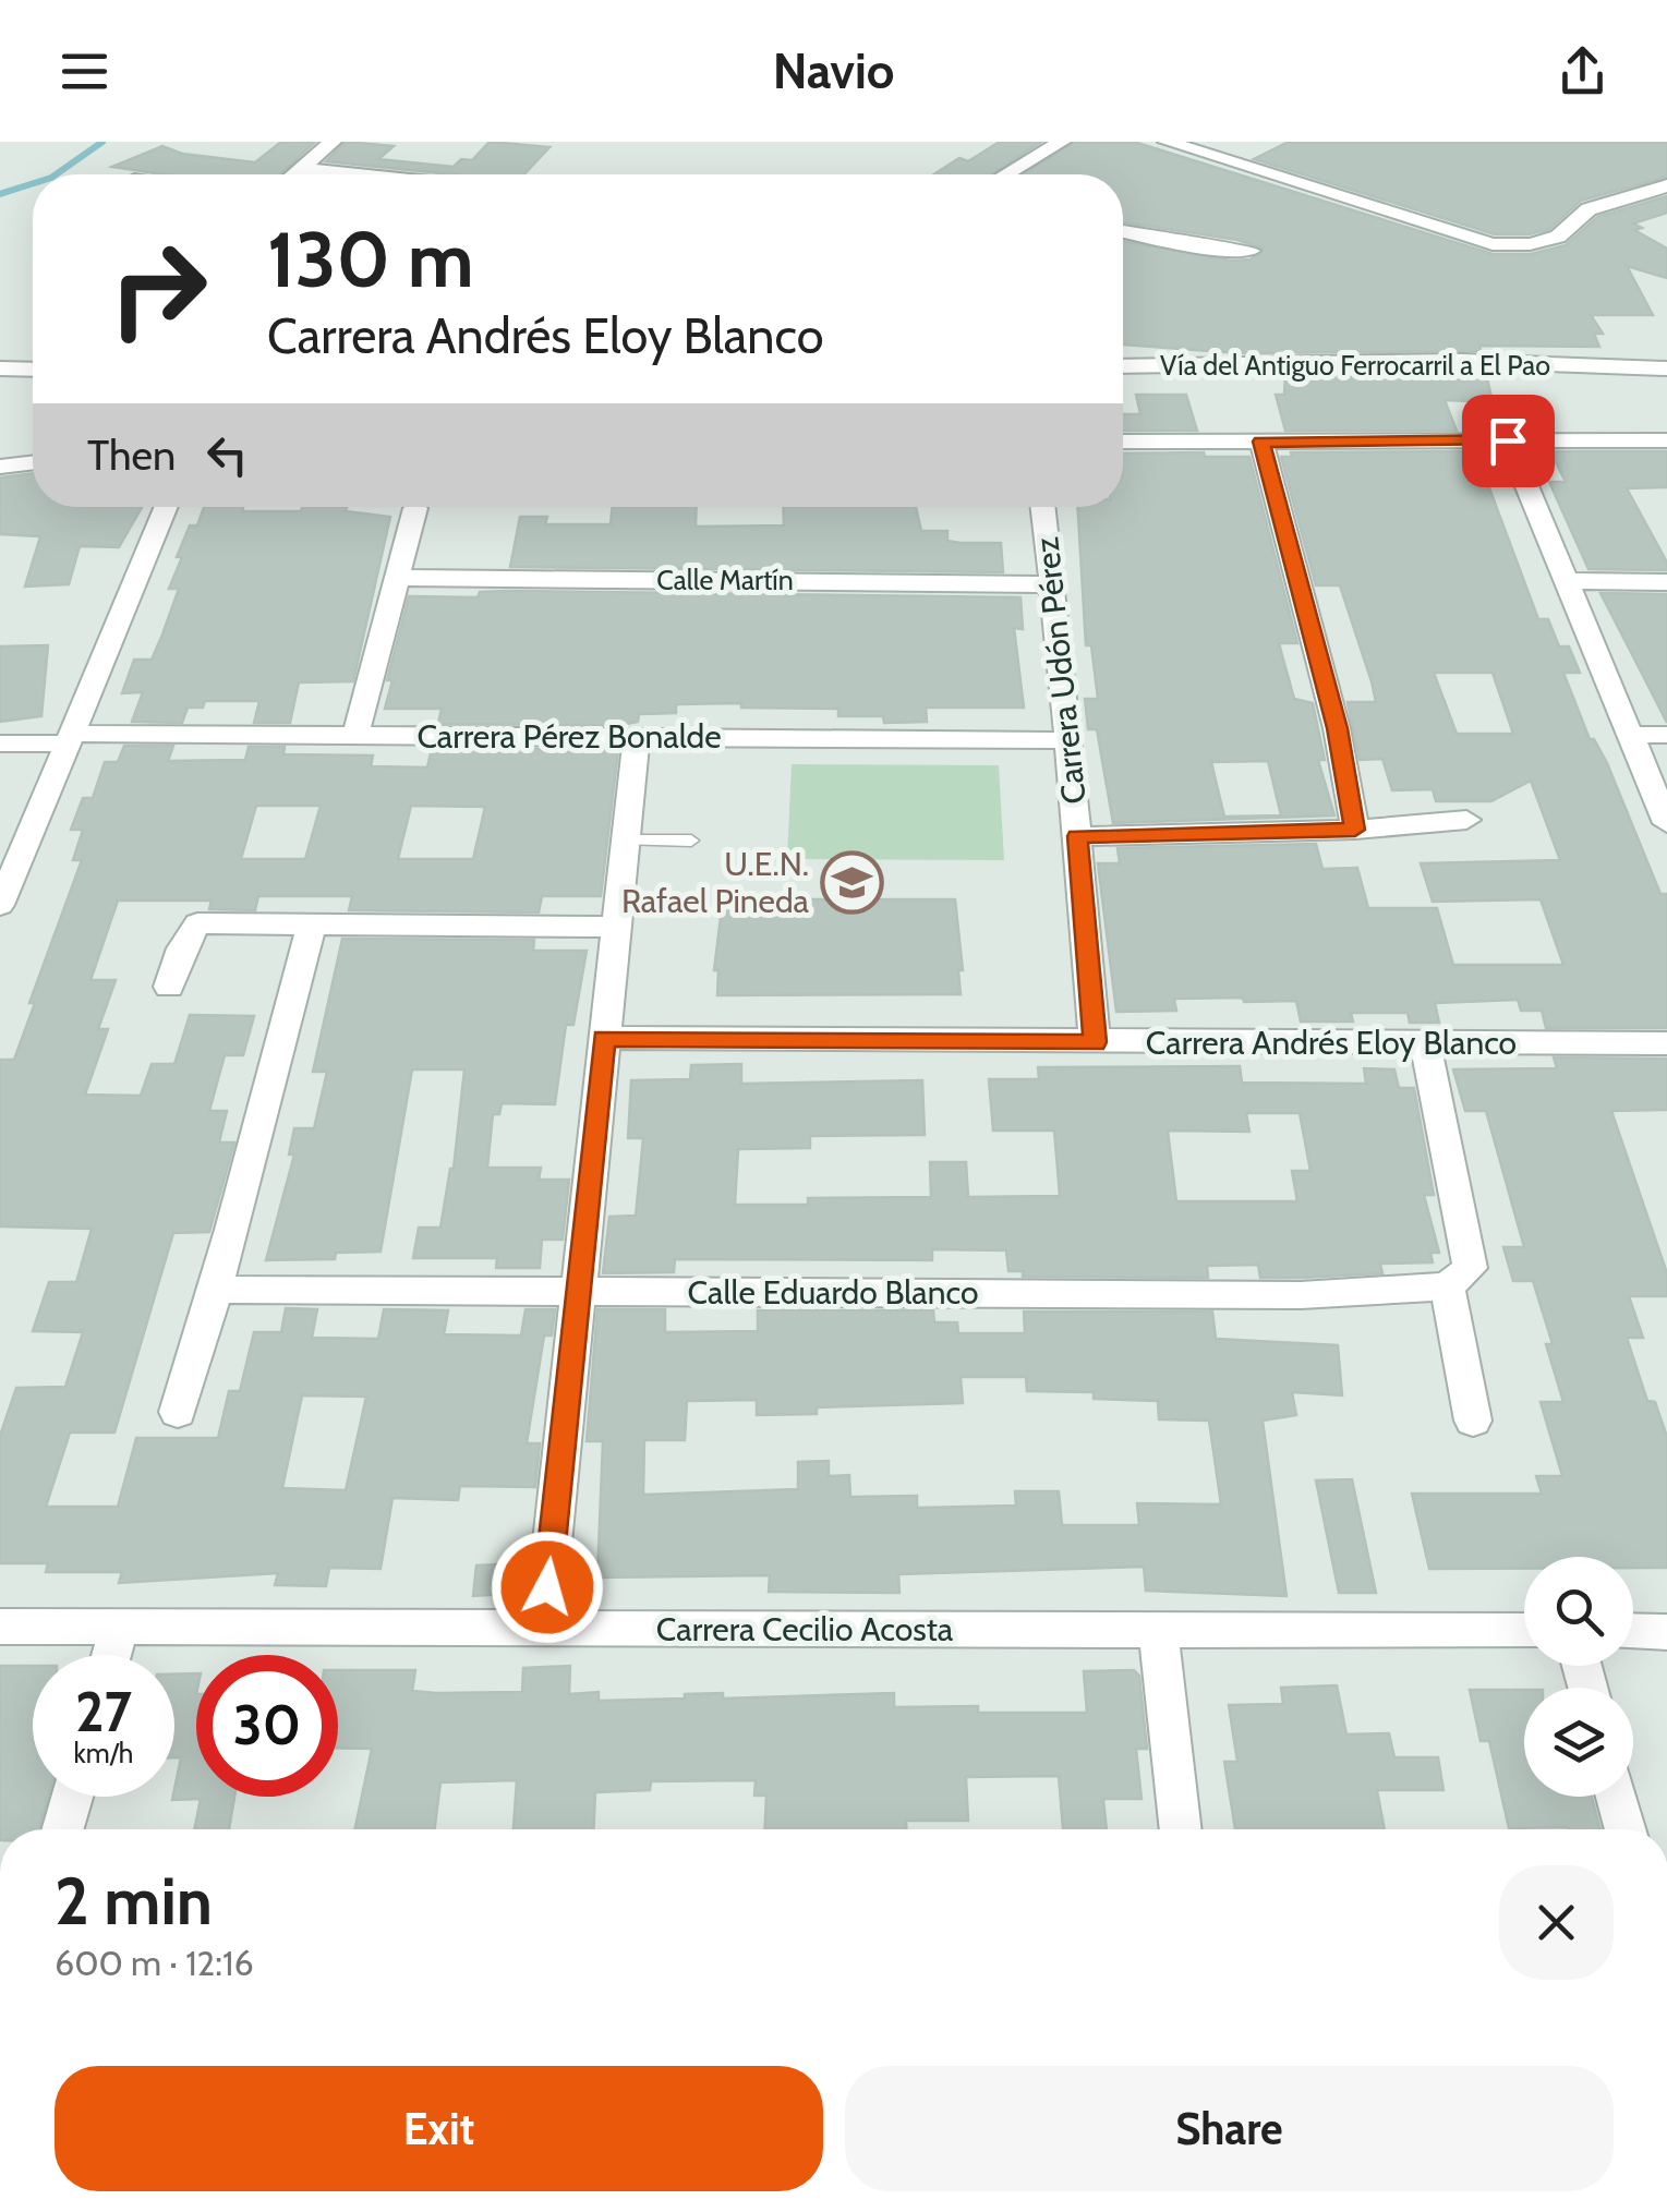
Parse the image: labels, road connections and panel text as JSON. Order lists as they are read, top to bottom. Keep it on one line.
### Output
{"streets":{"street":["Vía del Antiguo Ferrocarril a El Pao","Calle Martín","Carrera Udón Pérez","Carrera Pérez Bonalde","Carrera Andrés Eloy Blanco","Calle Eduardo Blanco","Carrera Cecilio Acosta"]},"crossings":[["Calle Martín","Carrera Udón Pérez"],["Carrera Udón Pérez","Carrera Pérez Bonalde"],["Carrera Udón Pérez","Carrera Andrés Eloy Blanco"]],"places":{"school or university":["U.E.N. Rafael Pineda"]},"page":{"header":"Navio","turn":["130 m","Carrera Andrés Eloy Blanco"],"then":"Then","speed":"27 km/h","limit":"30","heading":["2 min","600 m · 12:16"],"buttons":["Exit","Share"]}}
